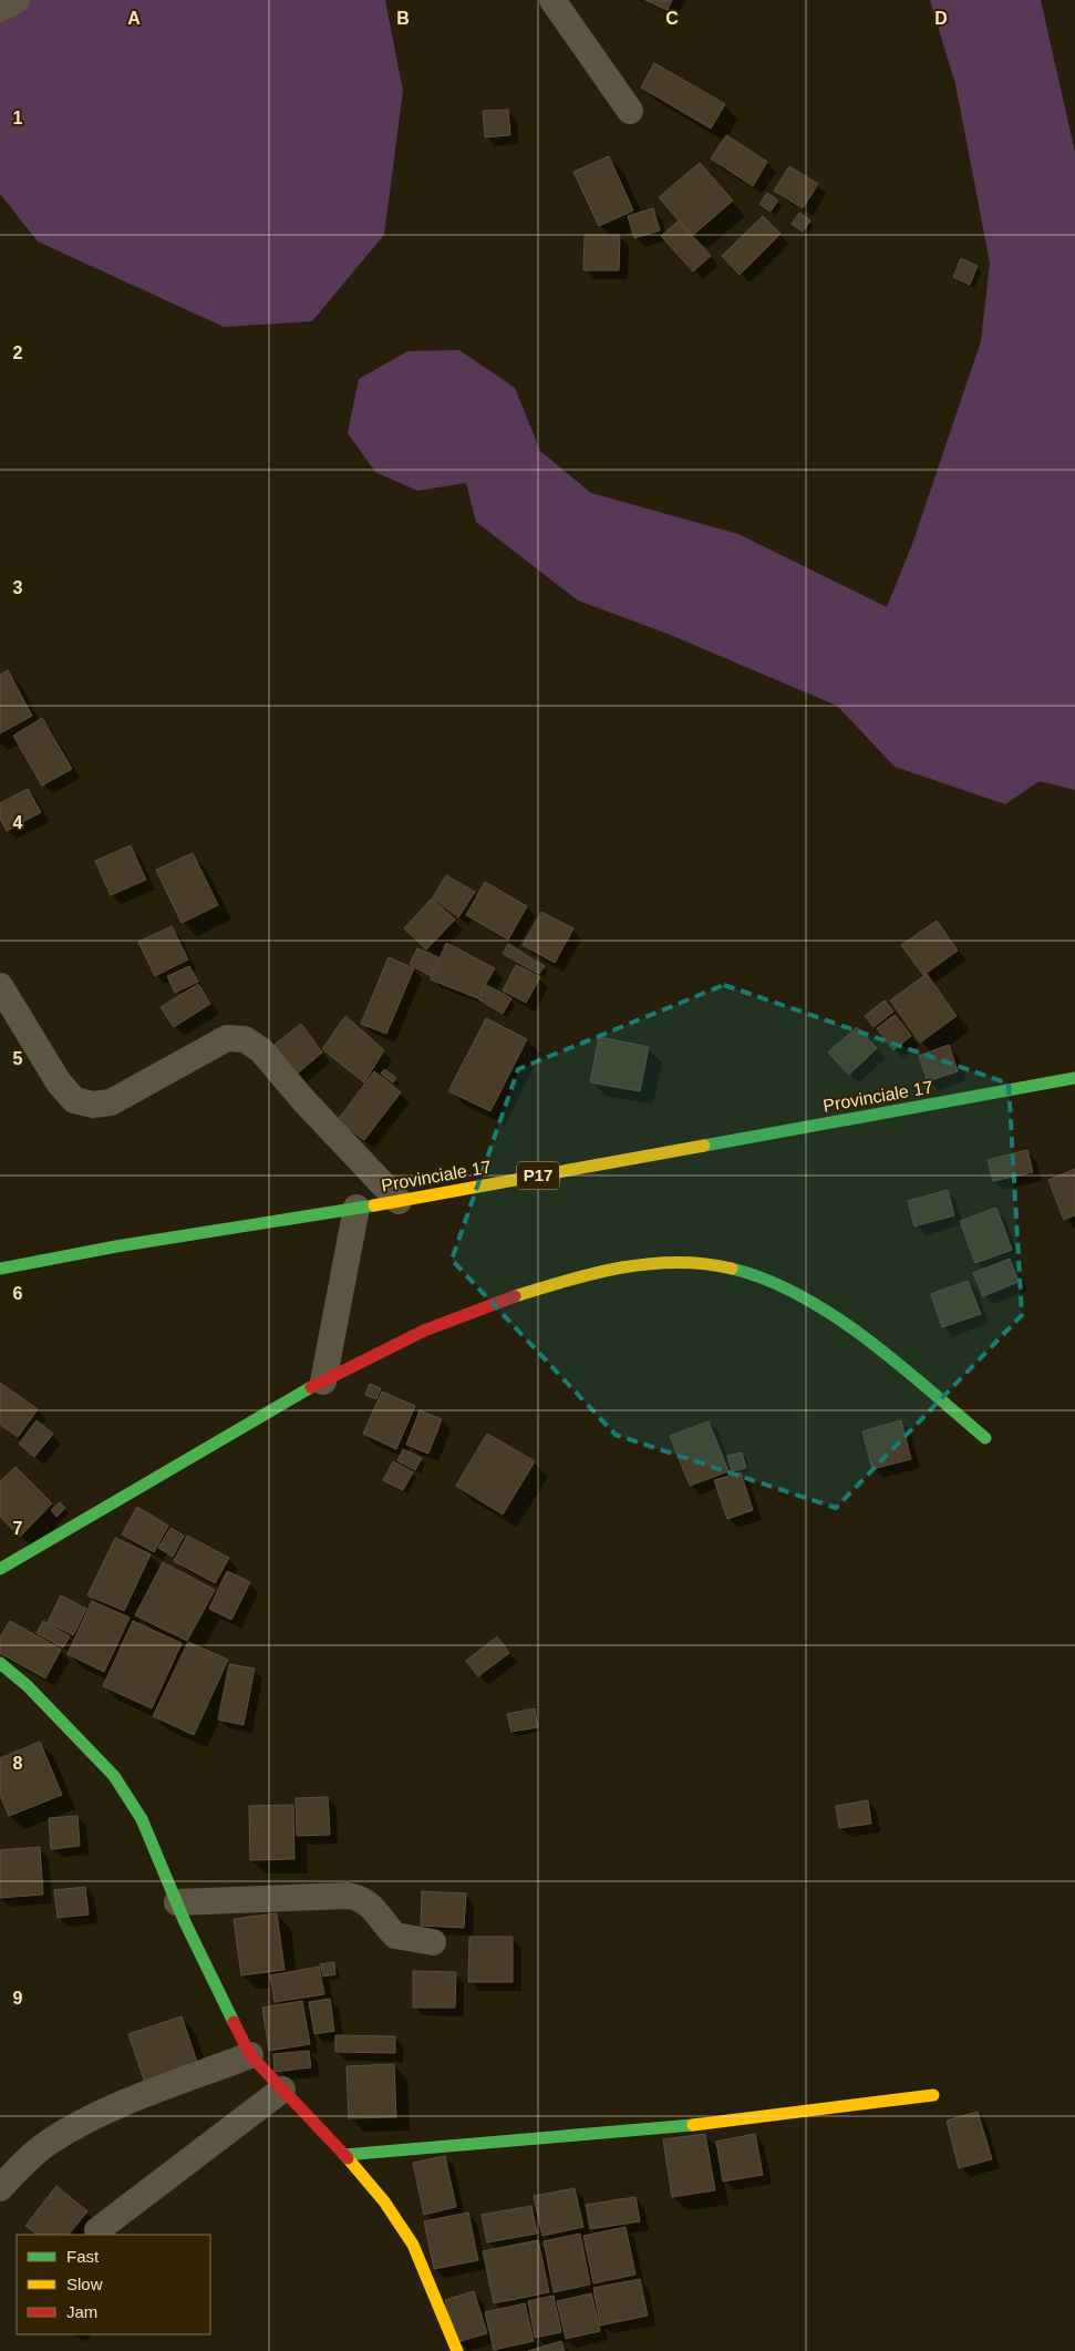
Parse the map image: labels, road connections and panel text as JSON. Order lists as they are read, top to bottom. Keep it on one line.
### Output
{"streets":{"street":["Provinciale 17","P17"]},"legend":["Fast","Slow","Jam"],"grid":{"columns":["A","B","C","D"],"rows":["1","2","3","4","5","6","7","8","9"]}}
